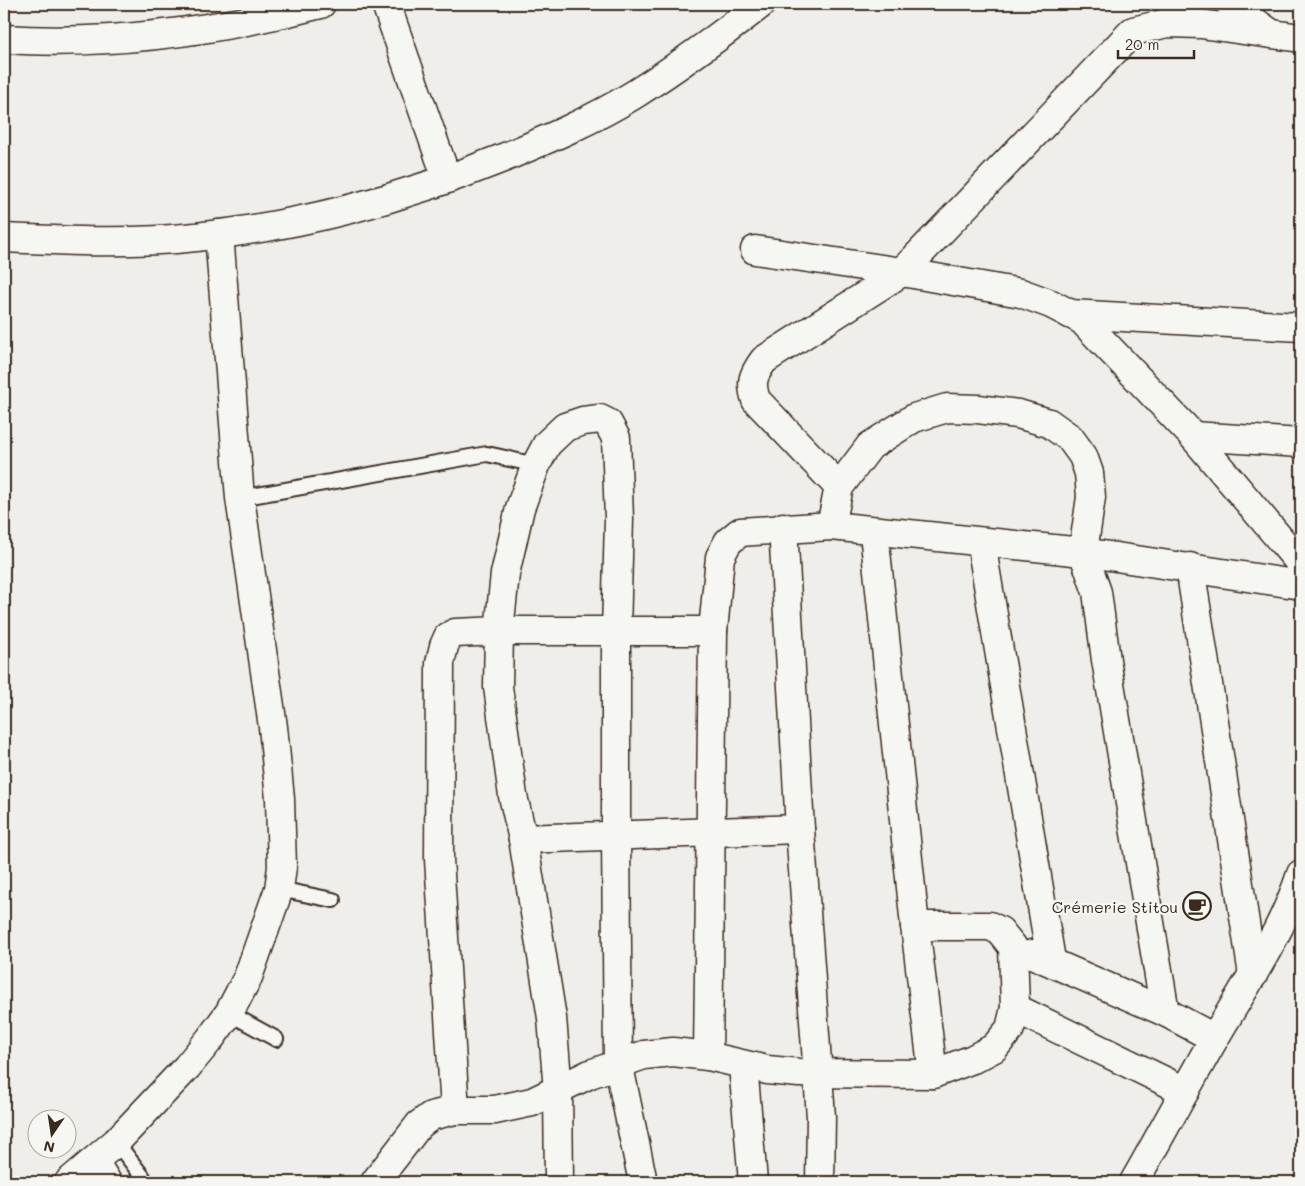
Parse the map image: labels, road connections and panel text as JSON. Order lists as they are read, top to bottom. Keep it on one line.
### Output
{"places":{"cafe":["Crémerie Stitou"]},"scale_bar":"20 m","north":"bottom"}
